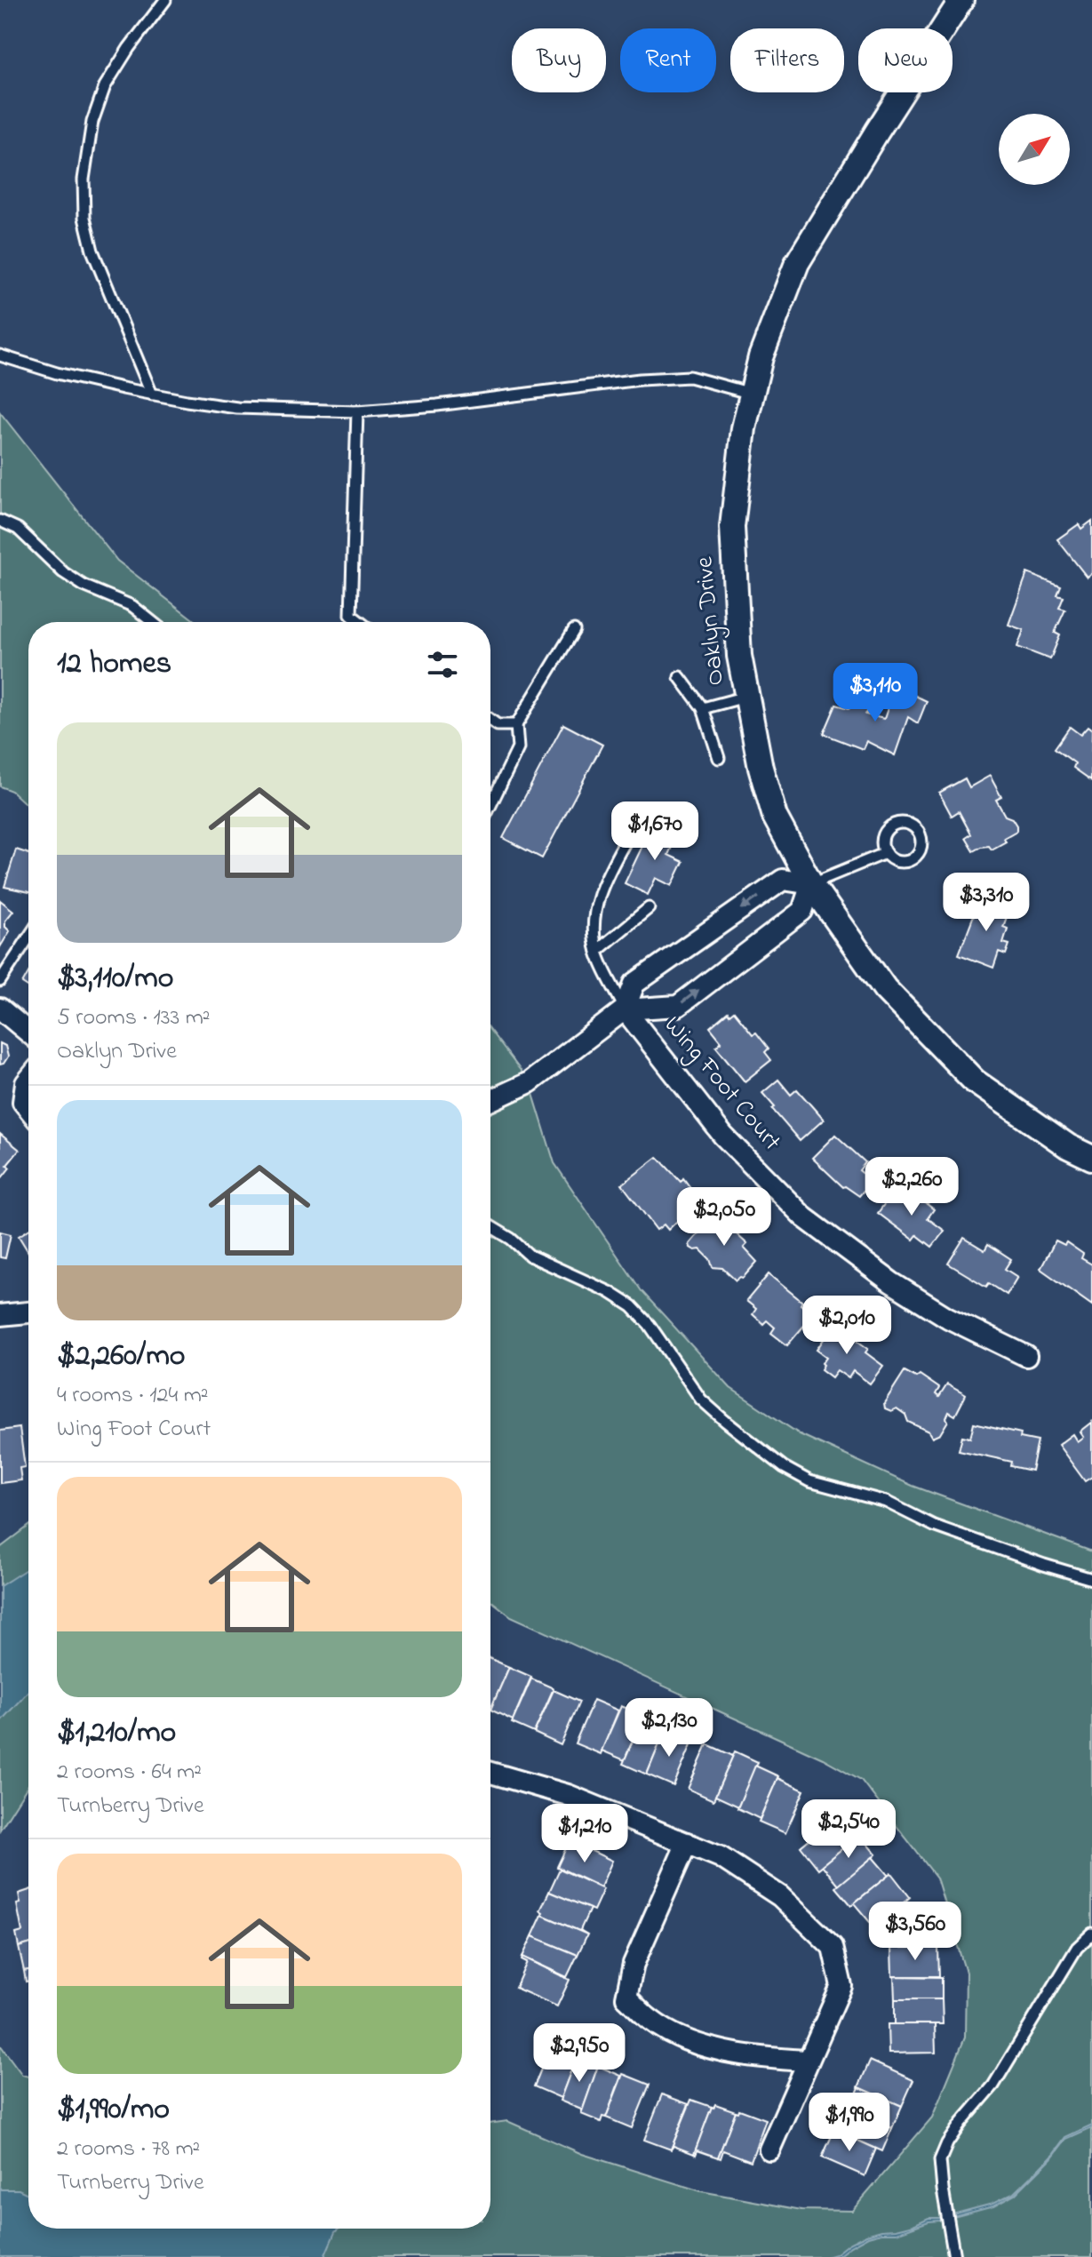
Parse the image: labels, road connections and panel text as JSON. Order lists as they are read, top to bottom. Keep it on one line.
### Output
{"streets":{"street":["Oaklyn Drive","Wing Foot Court"]},"north":"top right","page":{"chip":["Buy","Rent","Filters","New"],"heading":"12 homes","price":["$3,110","$1,670","$3,310","$2,260","$2,050","$2,010","$2,130","$2,540","$1,210","$3,560","$2,950","$1,990"],"list":[{"name":"$3,110/mo","note":"5 rooms · 133 m² · Oaklyn Drive"},{"name":"$2,260/mo","note":"4 rooms · 124 m² · Wing Foot Court"},{"name":"$1,210/mo","note":"2 rooms · 64 m² · Turnberry Drive"},{"name":"$1,990/mo","note":"2 rooms · 78 m² · Turnberry Drive"}]}}
